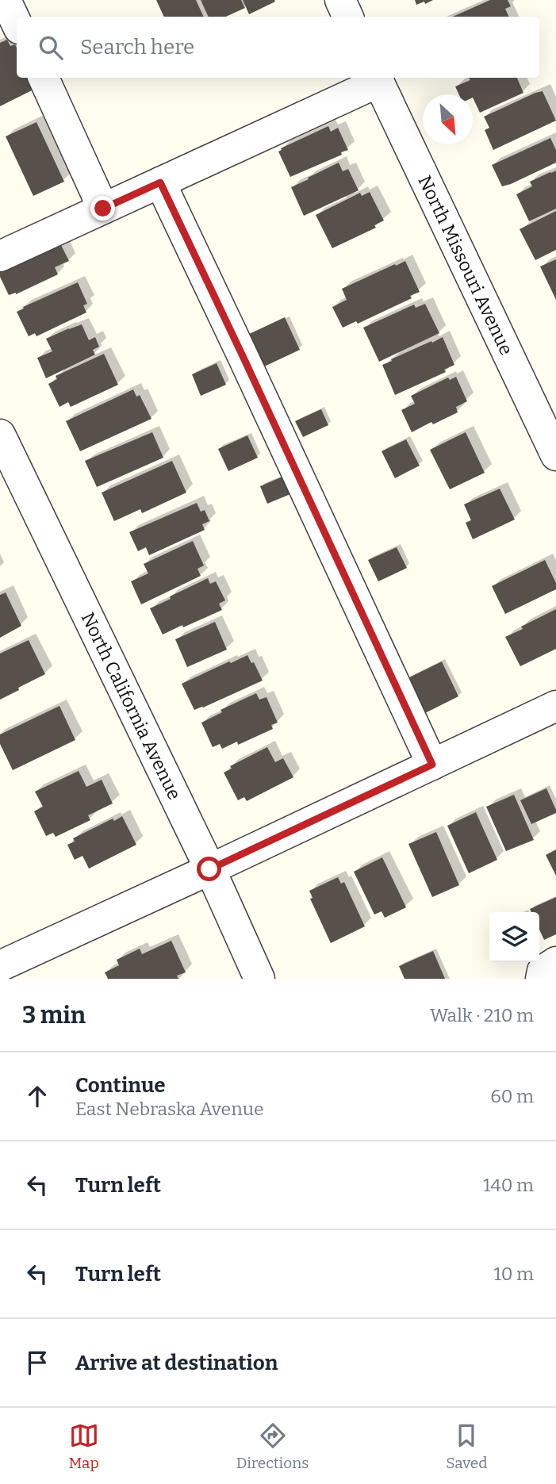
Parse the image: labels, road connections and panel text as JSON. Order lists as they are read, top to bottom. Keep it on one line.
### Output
{"streets":{"street":["North Missouri Avenue","North California Avenue"]},"north":"bottom right","page":{"search":"Search here","heading":["3 min","Walk · 210 m"],"list":[["Continue","East Nebraska Avenue","60 m"],["Turn left","140 m"],["Turn left","10 m"],"Arrive at destination"],"nav":["Map","Directions","Saved"]}}
